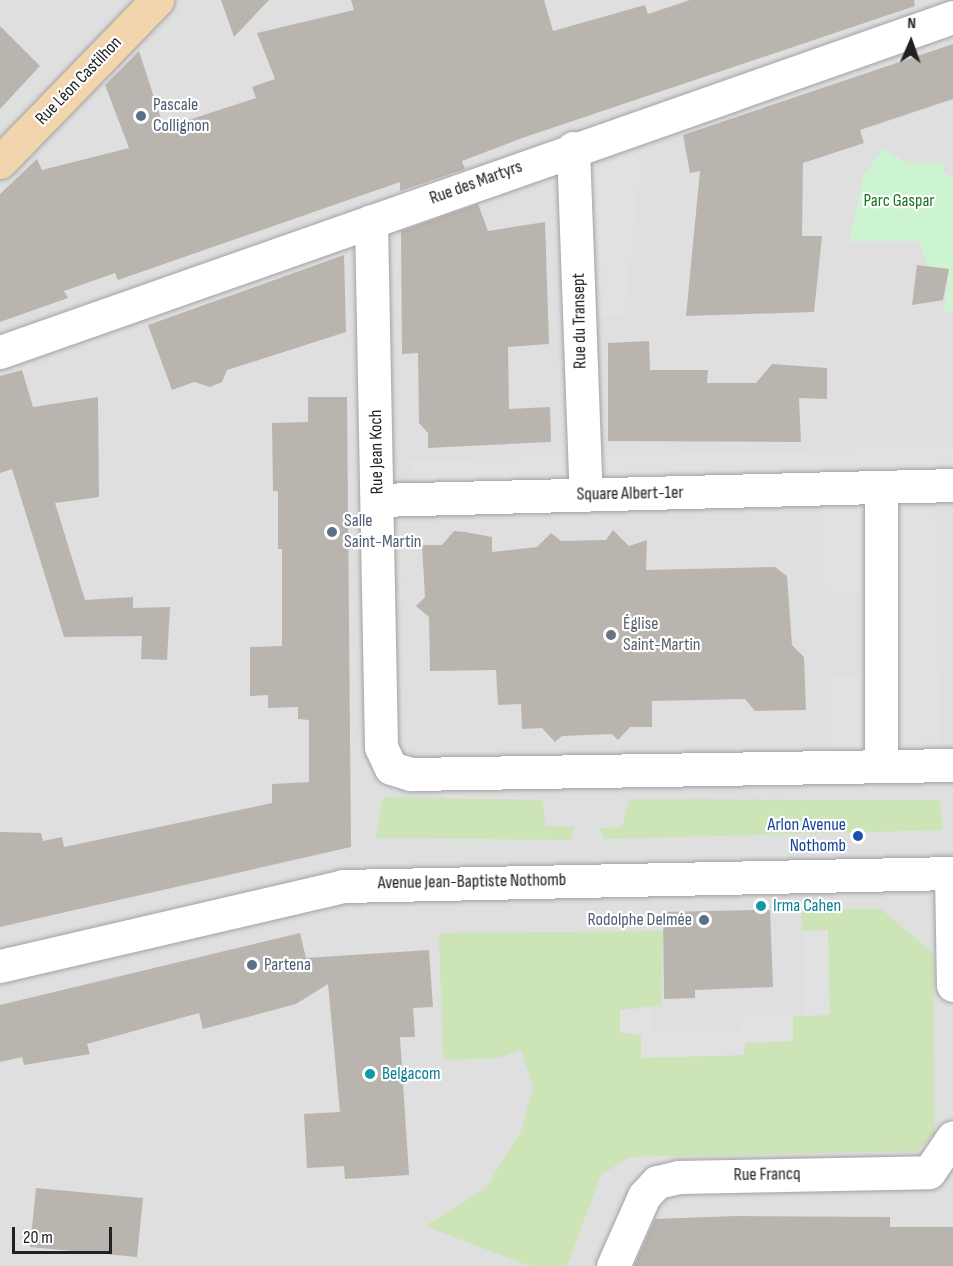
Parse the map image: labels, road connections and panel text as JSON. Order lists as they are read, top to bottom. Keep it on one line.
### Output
{"streets":{"main road":["Rue Léon Castilhon"],"street":["Rue des Martyrs","Rue du Transept","Rue Jean Koch","Square Albert-1er","Avenue Jean-Baptiste Nothomb","Rue Francq"]},"crossings":[["Rue des Martyrs","Rue du Transept"],["Rue des Martyrs","Rue Jean Koch"],["Rue du Transept","Square Albert-1er"],["Rue Jean Koch","Square Albert-1er"]],"parks":["Parc Gaspar"],"places":["Pascale Collignon","Salle Saint-Martin","Église Saint-Martin","Arlon Avenue Nothomb","Irma Cahen","Rodolphe Delmée","Partena","Belgacom"],"scale_bar":"20 m","north":"top"}
